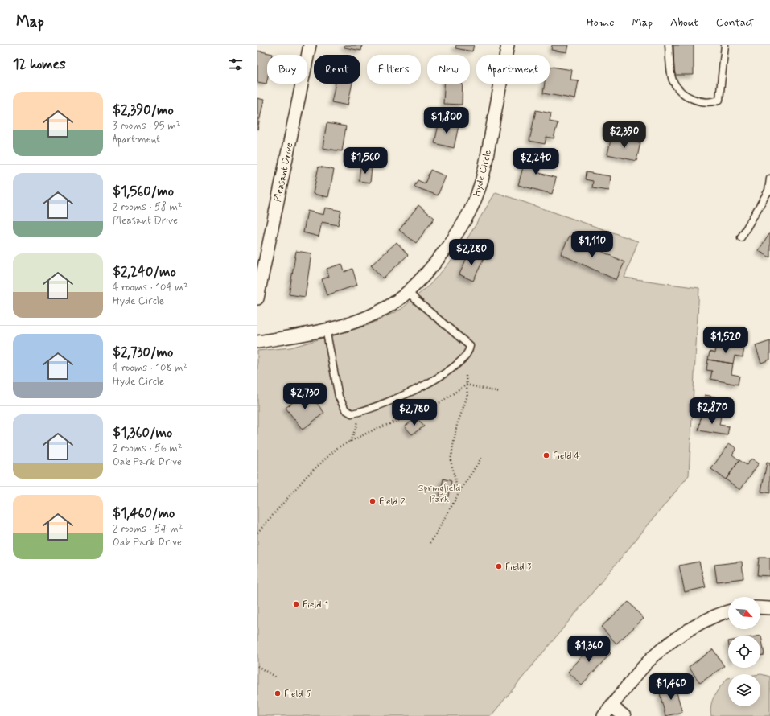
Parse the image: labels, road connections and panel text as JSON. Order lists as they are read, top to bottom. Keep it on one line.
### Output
{"streets":{"street":["Pleasant Drive","Hyde Circle"]},"parks":["Springfield Park"],"places":["Field 4","Field 2","Field 3","Field 1","Field 5"],"north":"bottom right","page":{"header":"Map","nav":["Home","Map","About","Contact"],"heading":"12 homes","chip":["Buy","Rent","Filters","New","Apartment"],"list":[{"name":"$2,390/mo","note":"3 rooms · 95 m² · Apartment"},{"name":"$1,560/mo","note":"2 rooms · 58 m² · Pleasant Drive"},{"name":"$2,240/mo","note":"4 rooms · 104 m² · Hyde Circle"},{"name":"$2,730/mo","note":"4 rooms · 108 m² · Hyde Circle"},{"name":"$1,360/mo","note":"2 rooms · 56 m² · Oak Park Drive"},{"name":"$1,460/mo","note":"2 rooms · 54 m² · Oak Park Drive"}],"price":["$1,800","$2,390","$1,560","$2,240","$1,110","$2,280","$1,520","$2,730","$2,870","$2,780","$1,360","$1,460"]}}
